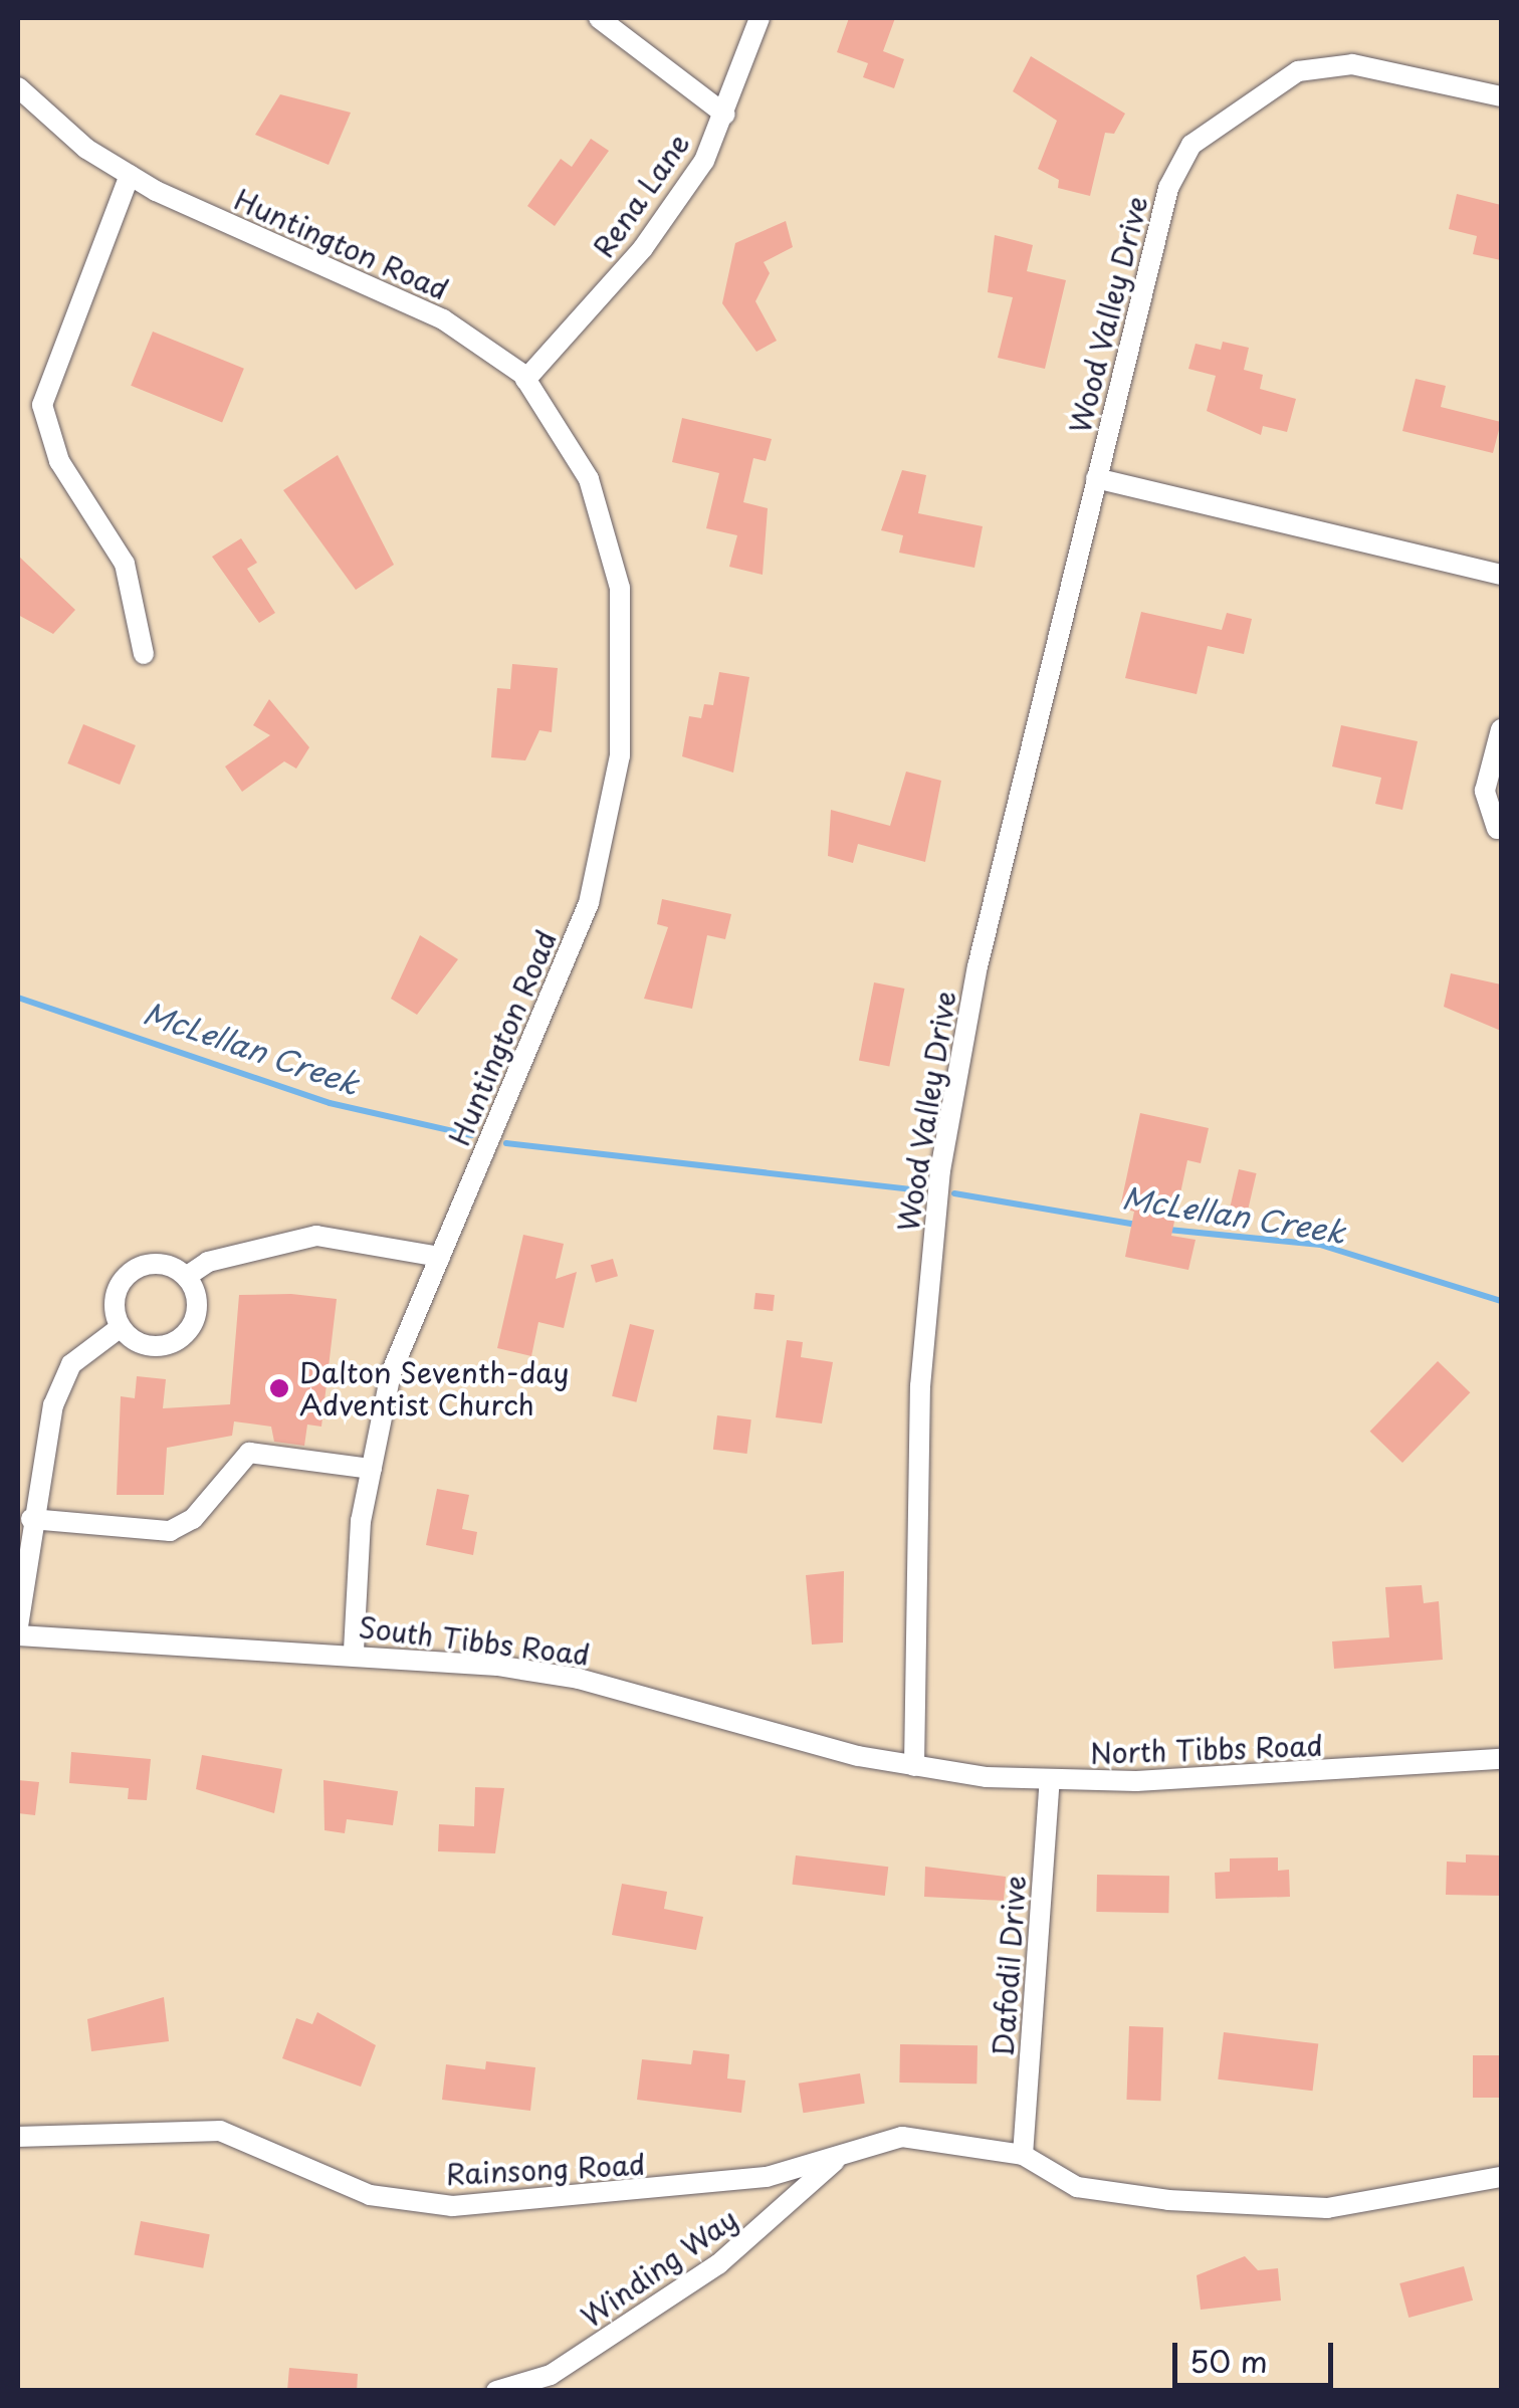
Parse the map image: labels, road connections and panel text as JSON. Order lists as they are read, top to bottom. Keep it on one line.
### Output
{"streets":{"street":["Rena Lane","Huntington Road","Wood Valley Drive","South Tibbs Road","North Tibbs Road","Dafodil Drive","Rainsong Road","Winding Way"]},"crossings":[["Rena Lane","Huntington Road"],["Huntington Road","South Tibbs Road"],["Wood Valley Drive","South Tibbs Road"],["Wood Valley Drive","North Tibbs Road"],["South Tibbs Road","North Tibbs Road"],["North Tibbs Road","Dafodil Drive"],["Dafodil Drive","Rainsong Road"],["Rainsong Road","Winding Way"]],"water":["McLellan Creek"],"places":["Dalton Seventh-day Adventist Church"],"scale_bar":"50 m"}
